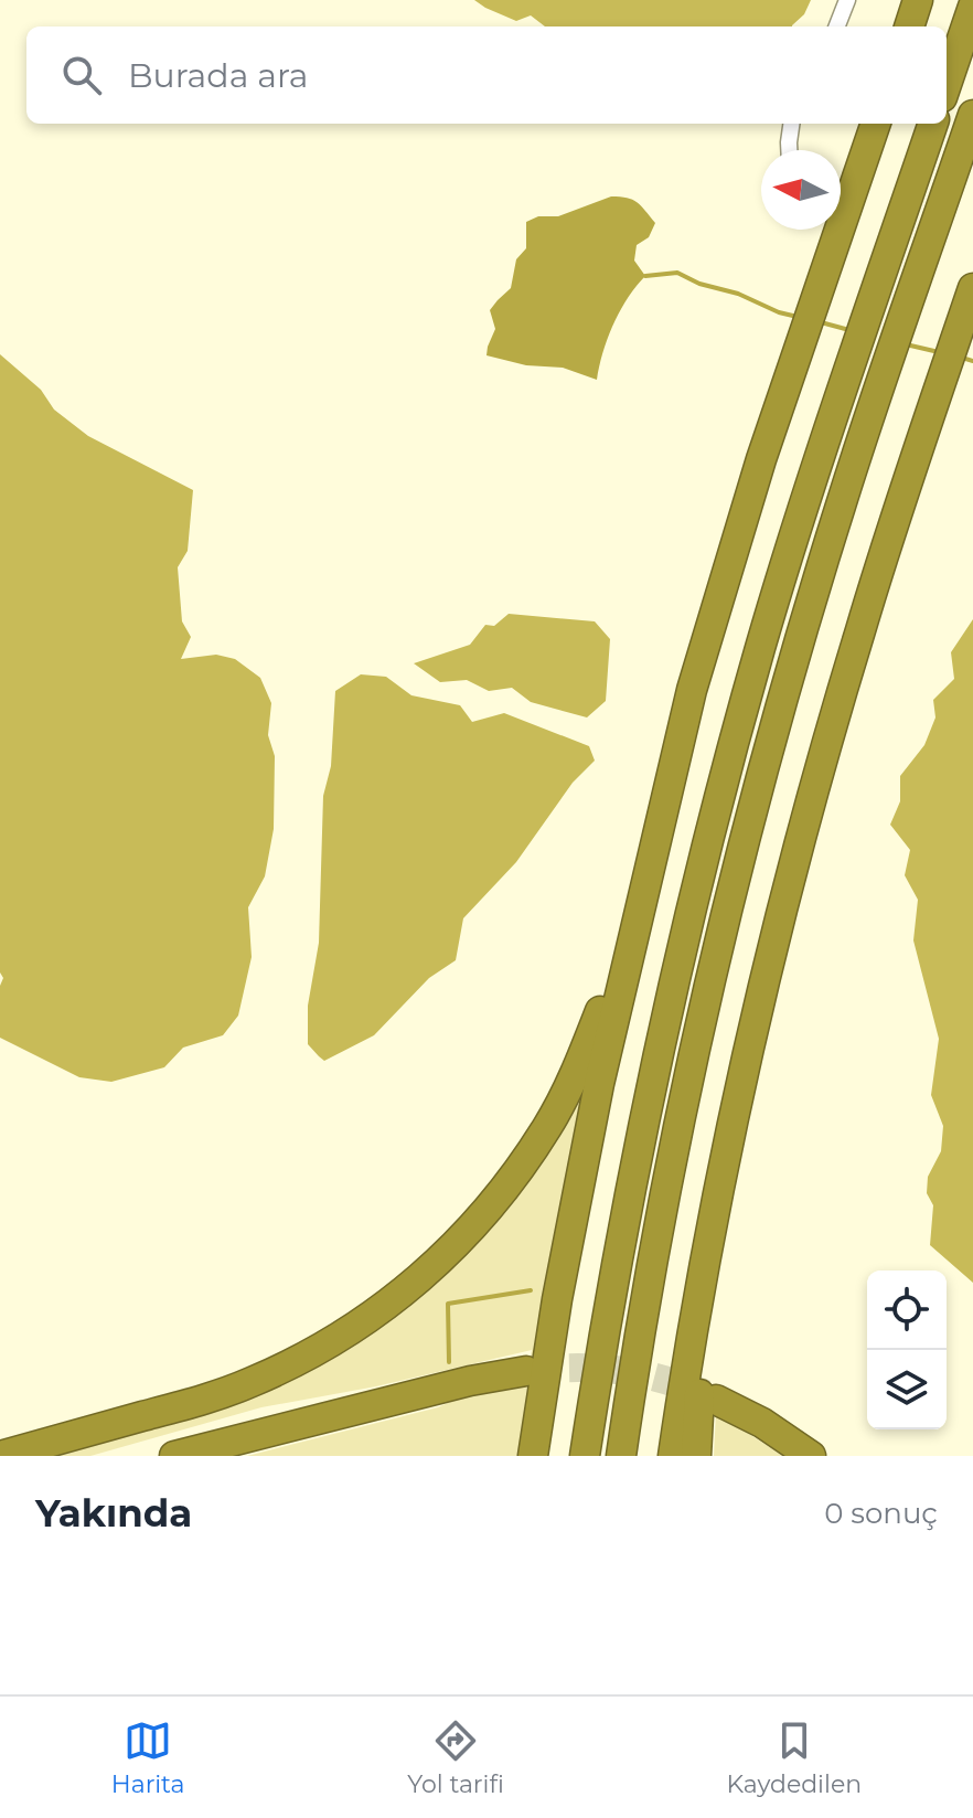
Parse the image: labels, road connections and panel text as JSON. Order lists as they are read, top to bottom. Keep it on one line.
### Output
{"north":"left","page":{"search":"Burada ara","heading":["Yakında","0 sonuç"],"nav":["Harita","Yol tarifi","Kaydedilen"]}}
